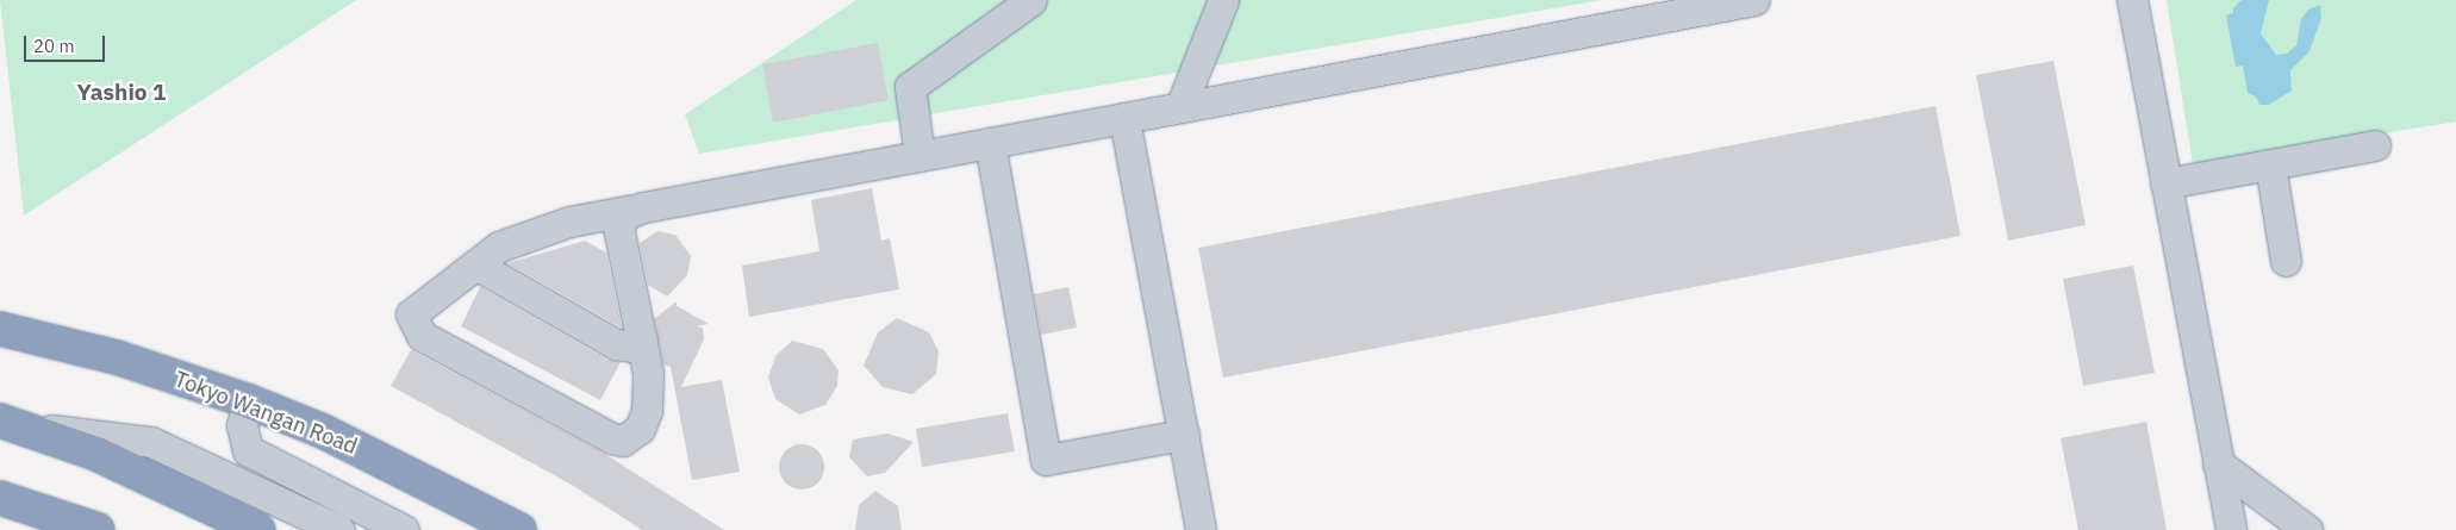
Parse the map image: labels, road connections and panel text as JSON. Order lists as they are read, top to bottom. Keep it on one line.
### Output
{"streets":{"highway":["Tokyo Wangan Road"]},"districts":["Yashio 1"],"scale_bar":"20 m"}
